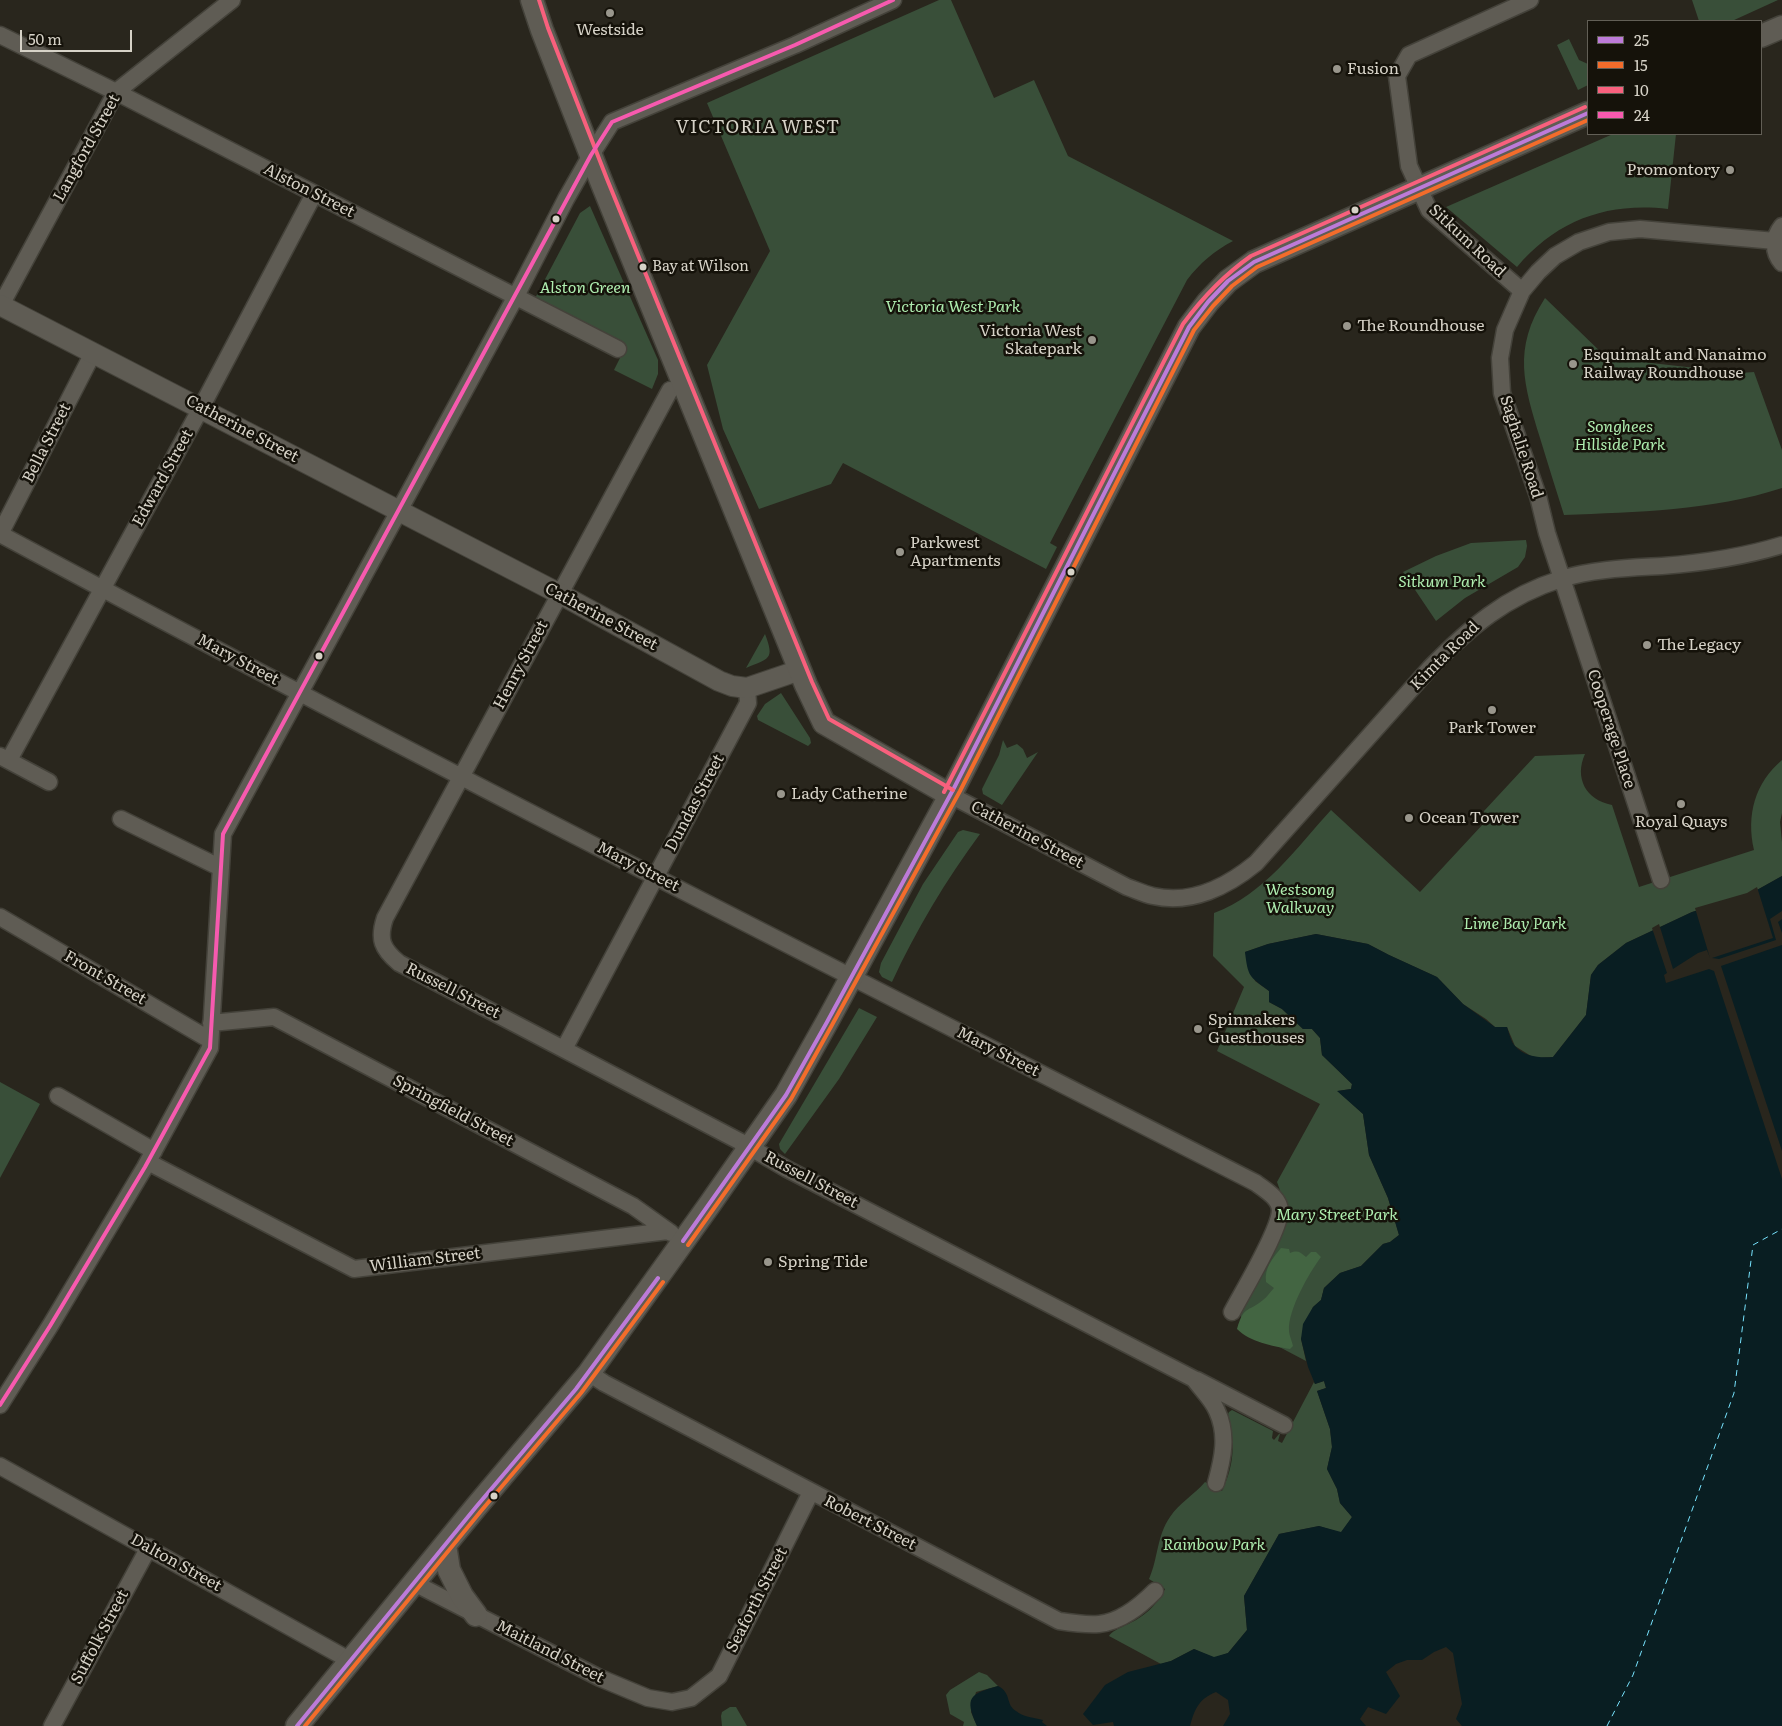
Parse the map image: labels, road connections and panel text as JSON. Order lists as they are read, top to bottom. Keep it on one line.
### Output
{"streets":{"main road":["Catherine Street"],"street":["Langford Street","Alston Street","Sitkum Road","Bella Street","Saghalie Road","Edward Street","Kimta Road","Mary Street","Henry Street","Cooperage Place","Dundas Street","Front Street","Russell Street","Springfield Street","William Street","Robert Street","Dalton Street","Seaforth Street","Suffolk Street","Maitland Street"]},"crossings":[["Langford Street","Alston Street"],["Langford Street","Catherine Street"],["Alston Street","Edward Street"],["Sitkum Road","Saghalie Road"],["Catherine Street","Bella Street"],["Catherine Street","Edward Street"],["Catherine Street","Kimta Road"],["Catherine Street","Henry Street"],["Catherine Street","Dundas Street"],["Bella Street","Mary Street"],["Saghalie Road","Kimta Road"],["Saghalie Road","Cooperage Place"],["Edward Street","Mary Street"],["Kimta Road","Cooperage Place"],["Mary Street","Henry Street"],["Mary Street","Dundas Street"],["Henry Street","Russell Street"],["Dundas Street","Russell Street"],["Front Street","Springfield Street"],["Springfield Street","William Street"],["Robert Street","Seaforth Street"],["Dalton Street","Suffolk Street"],["Seaforth Street","Maitland Street"]],"districts":["VICTORIA WEST"],"parks":["Alston Green","Victoria West Park","Songhees Hillside Park","Sitkum Park","Westsong Walkway","Lime Bay Park","Mary Street Park","Rainbow Park"],"places":["Westside","Fusion","Promontory","Bay at Wilson","The Roundhouse","Victoria West Skatepark","Esquimalt and Nanaimo Railway Roundhouse","Parkwest Apartments","The Legacy","Park Tower","Lady Catherine","Royal Quays","Ocean Tower","Spinnakers Guesthouses","Spring Tide"],"lines":["transit line 10","transit line 24","transit line 25","transit line 15"],"legend":["25","15","10","24"],"scale_bar":"50 m"}
